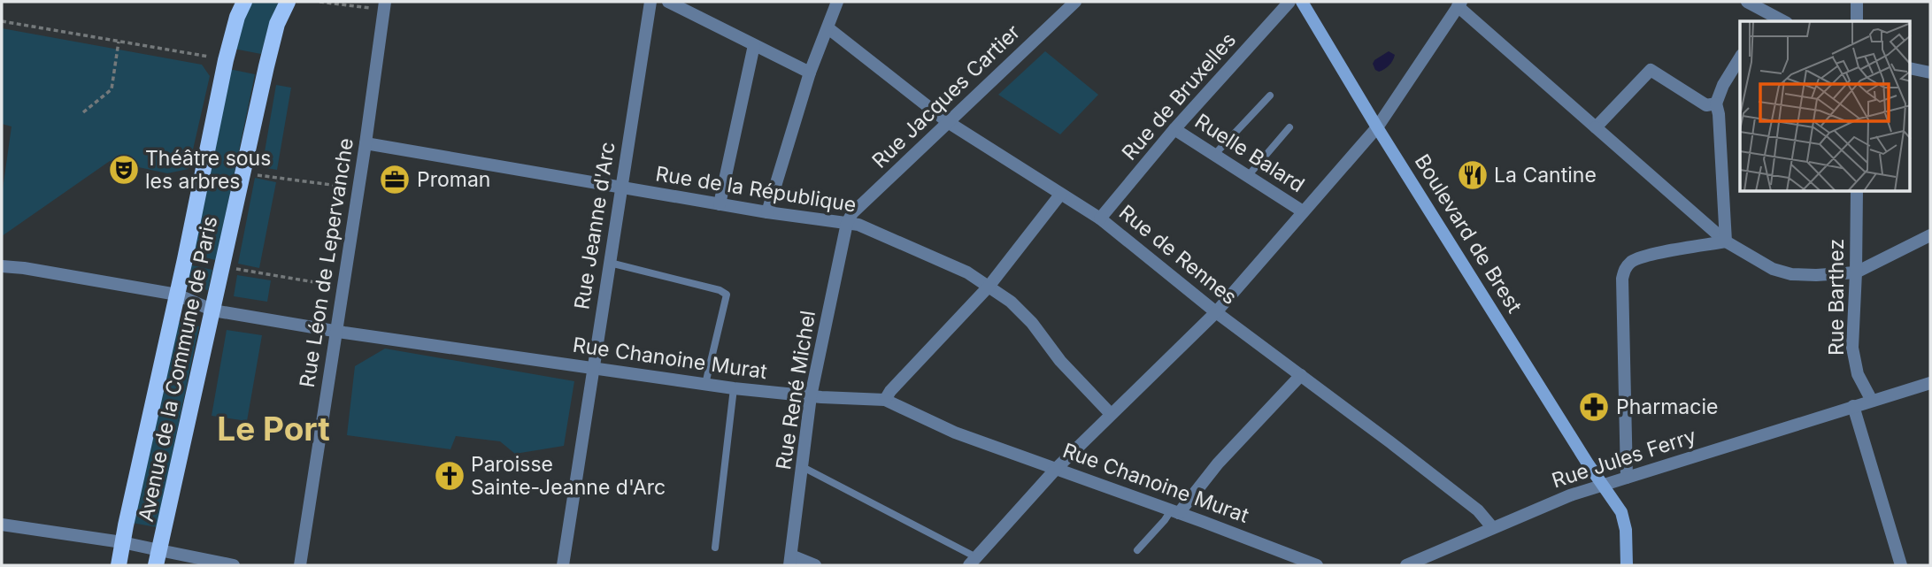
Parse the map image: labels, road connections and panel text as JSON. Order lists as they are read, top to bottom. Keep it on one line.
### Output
{"streets":{"main road":["Boulevard de Brest","Avenue de la Commune de Paris"],"street":["Rue Jacques Cartier","Rue de Bruxelles","Ruelle Balard","Rue de la République","Rue Jeanne d'Arc","Rue de Rennes","Rue Léon de Lepervanche","Rue Barthez","Rue Chanoine Murat","Rue René Michel","Rue Jules Ferry"]},"crossings":[["Rue Jacques Cartier","Rue de la République"],["Rue Jacques Cartier","Rue de Rennes"],["Rue Jacques Cartier","Rue René Michel"],["Rue de Bruxelles","Ruelle Balard"],["Rue de Bruxelles","Rue de Rennes"],["Rue de la République","Rue Jeanne d'Arc"],["Rue de la République","Rue Léon de Lepervanche"],["Rue de la République","Rue René Michel"],["Rue Jeanne d'Arc","Rue Chanoine Murat"],["Boulevard de Brest","Rue Jules Ferry"],["Rue de Rennes","Rue Jules Ferry"],["Rue Léon de Lepervanche","Rue Chanoine Murat"],["Rue Barthez","Rue Jules Ferry"],["Rue Chanoine Murat","Avenue de la Commune de Paris"],["Rue Chanoine Murat","Rue René Michel"]],"districts":["Le Port"],"places":{"theatre":["Théâtre sous les arbres"],"restaurant":["La Cantine"],"office":["Proman"],"pharmacy":["Pharmacie"],"church":["Paroisse Sainte-Jeanne d'Arc"]}}
